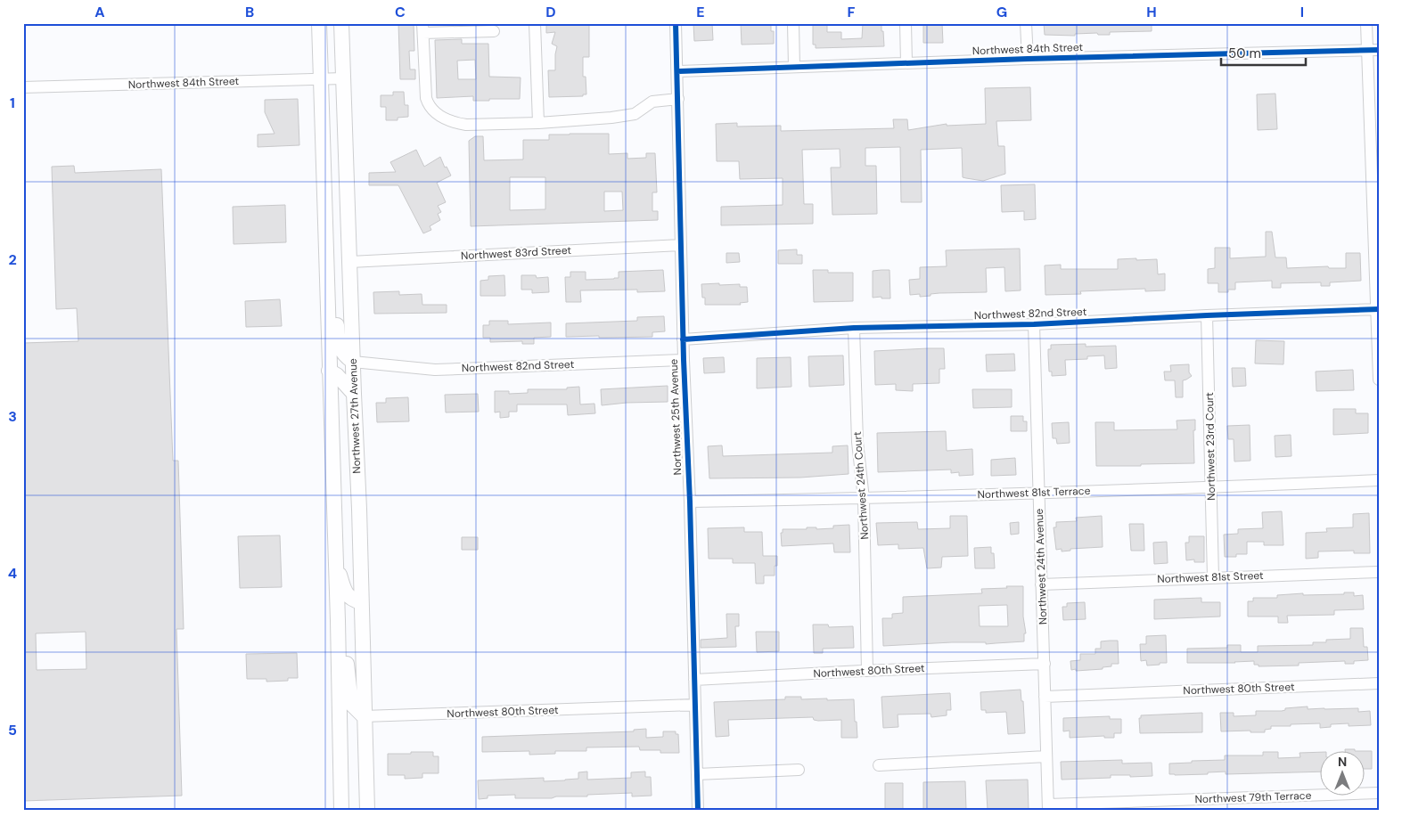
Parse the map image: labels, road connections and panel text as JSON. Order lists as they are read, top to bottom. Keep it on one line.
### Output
{"streets":{"main road":["Northwest 27th Avenue"],"street":["Northwest 84th Street","Northwest 83rd Street","Northwest 82nd Street","Northwest 25th Avenue","Northwest 23rd Court","Northwest 24th Court","Northwest 81st Terrace","Northwest 24th Avenue","Northwest 81st Street","Northwest 80th Street","Northwest 79th Terrace"]},"crossings":[["Northwest 84th Street","Northwest 27th Avenue"],["Northwest 84th Street","Northwest 25th Avenue"],["Northwest 83rd Street","Northwest 27th Avenue"],["Northwest 83rd Street","Northwest 25th Avenue"],["Northwest 82nd Street","Northwest 27th Avenue"],["Northwest 82nd Street","Northwest 25th Avenue"],["Northwest 82nd Street","Northwest 23rd Court"],["Northwest 82nd Street","Northwest 24th Court"],["Northwest 82nd Street","Northwest 24th Avenue"],["Northwest 27th Avenue","Northwest 80th Street"],["Northwest 25th Avenue","Northwest 81st Terrace"],["Northwest 25th Avenue","Northwest 80th Street"],["Northwest 23rd Court","Northwest 81st Terrace"],["Northwest 23rd Court","Northwest 81st Street"],["Northwest 24th Court","Northwest 81st Terrace"],["Northwest 24th Court","Northwest 80th Street"],["Northwest 81st Terrace","Northwest 24th Avenue"],["Northwest 24th Avenue","Northwest 81st Street"],["Northwest 24th Avenue","Northwest 80th Street"],["Northwest 24th Avenue","Northwest 79th Terrace"]],"scale_bar":"50 m","north":"top","grid":{"columns":["A","B","C","D","E","F","G","H","I"],"rows":["1","2","3","4","5"]}}
